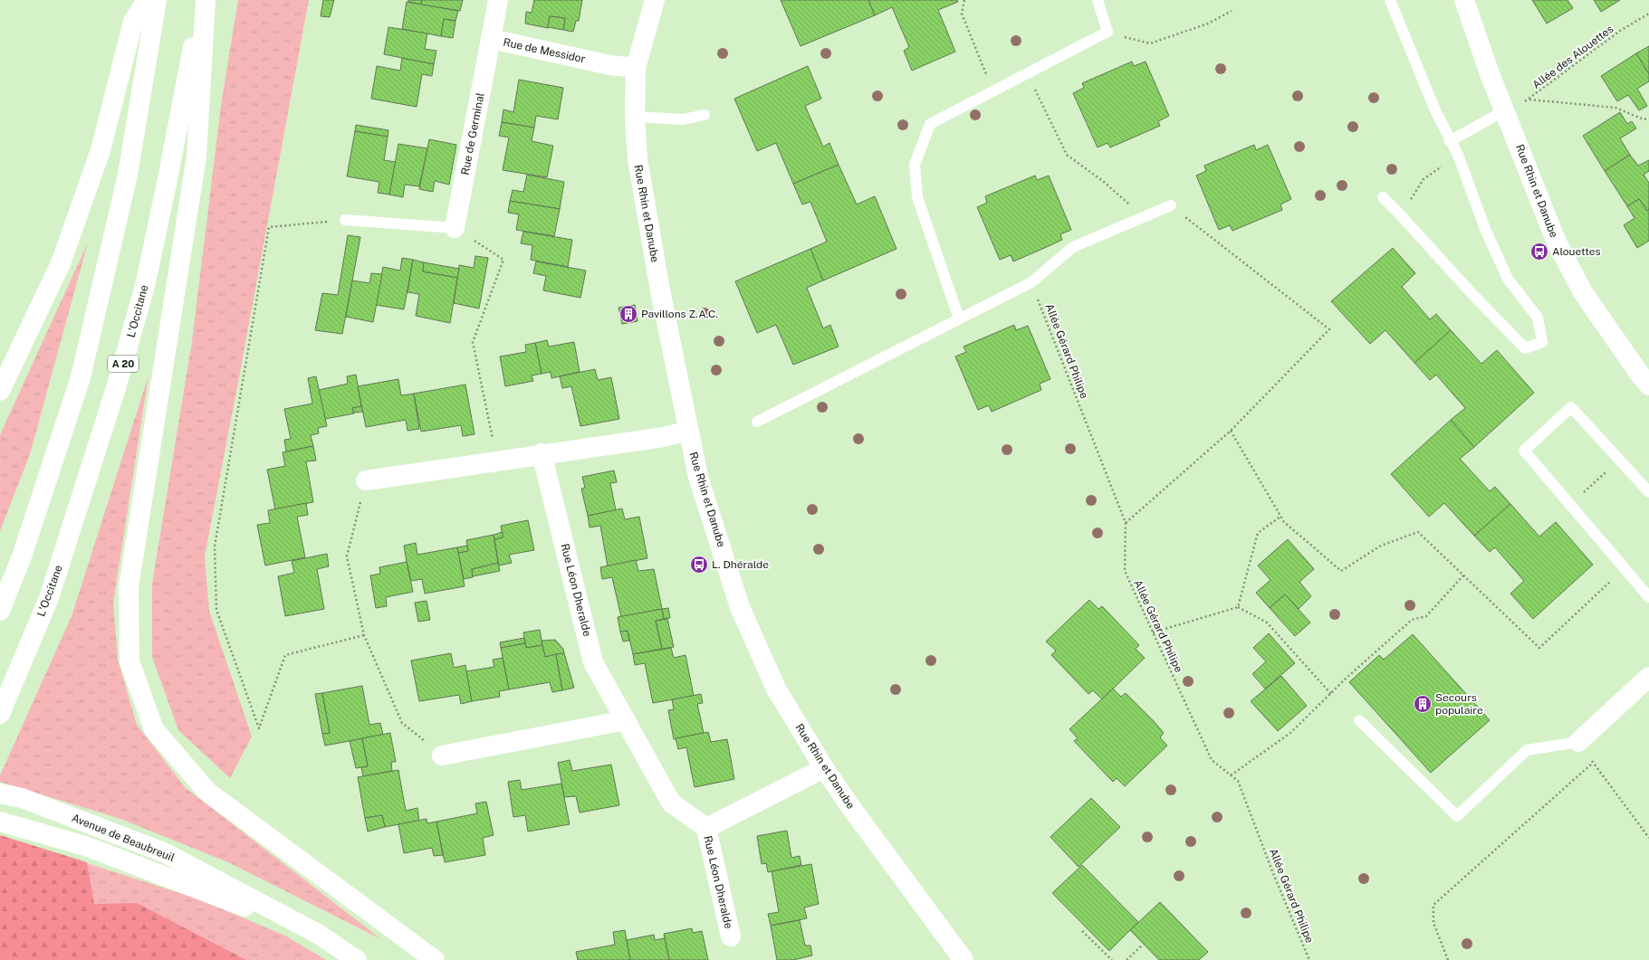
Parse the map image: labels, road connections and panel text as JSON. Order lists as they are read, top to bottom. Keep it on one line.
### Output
{"streets":{"main road":["Rue de Messidor","Rue de Germinal","Rue Rhin et Danube","L'Occitane","A 20","Rue Léon Dheralde","Avenue de Beaubreuil"],"path":["Allée des Alouettes","Allée Gérard Philipe"]},"crossings":[["Rue de Messidor","Rue de Germinal"],["Rue de Messidor","Rue Rhin et Danube"],["Allée des Alouettes","Rue Rhin et Danube"],["Rue Rhin et Danube","Rue Léon Dheralde"]],"places":{"bus stop":["Alouettes","L. Dhéralde"],"building":["Pavillons Z.A.C.","Secours populaire"]}}
